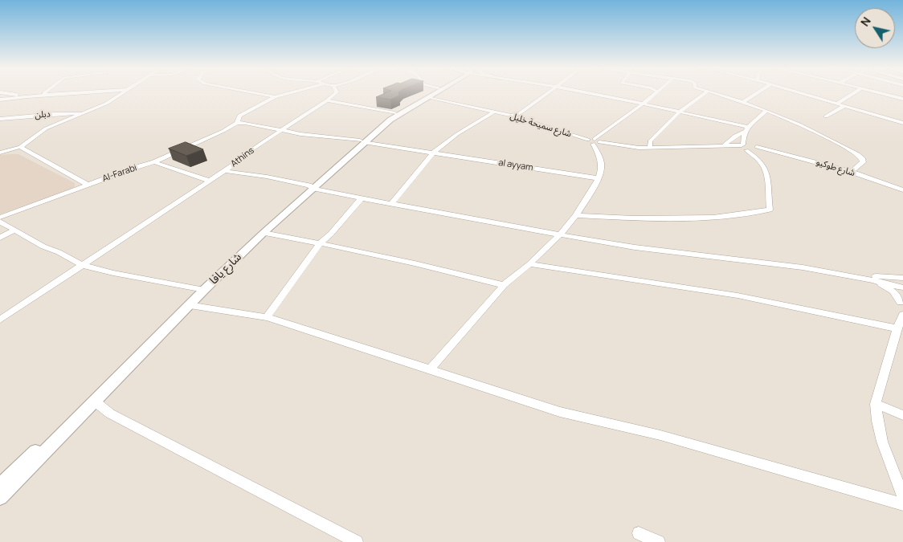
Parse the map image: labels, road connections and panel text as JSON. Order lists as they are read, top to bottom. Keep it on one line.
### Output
{"streets":{"main road":["شارع يافا"],"street":["دبلن","شارع سميحة خليل","Athins","al ayyam","شارع طوكيو","Al-Farabi"]},"crossings":[["شارع سميحة خليل","شارع يافا"],["Athins","al ayyam"],["al ayyam","Al-Farabi"],["al ayyam","شارع يافا"]],"north":"top left"}
